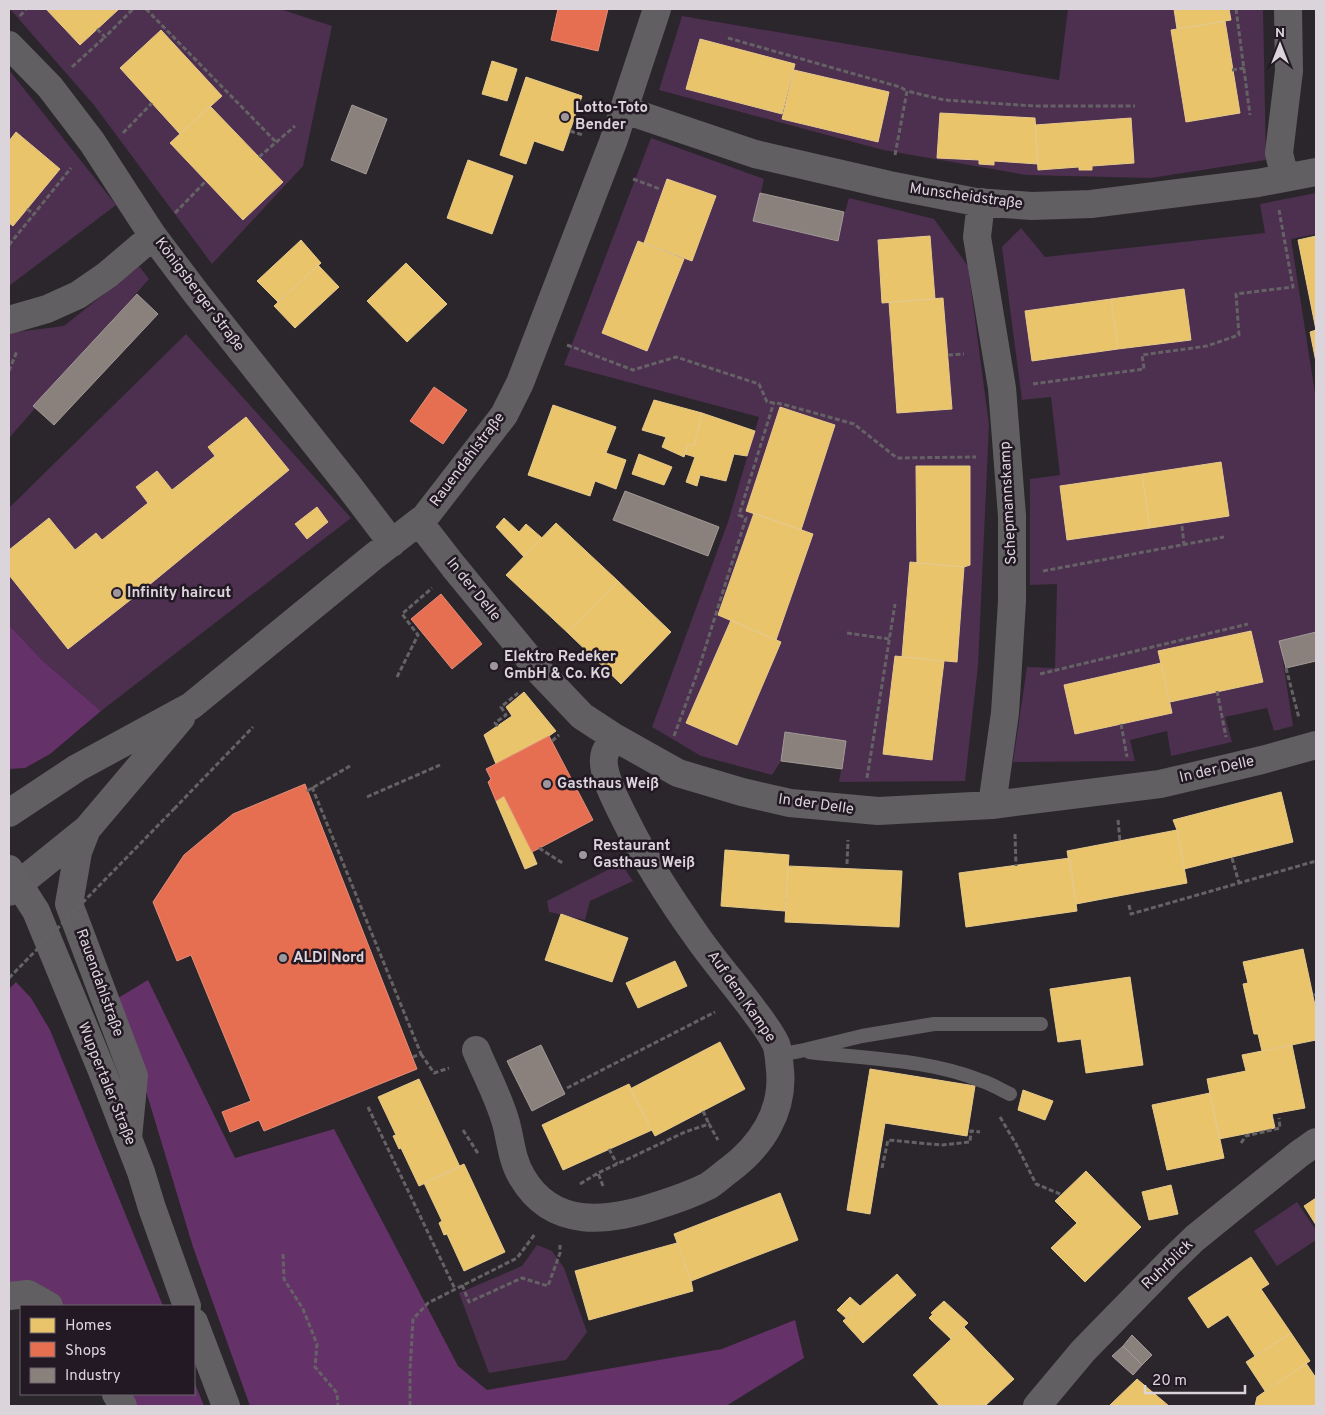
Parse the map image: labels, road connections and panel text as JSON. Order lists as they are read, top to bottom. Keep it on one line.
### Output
{"streets":{"main road":["Wuppertaler Straße"],"street":["Munscheidstraße","Königsberger Straße","Rauendahlstraße","Schepmannskamp","In der Delle","Auf dem Kampe","Ruhrblick"]},"crossings":[["Munscheidstraße","Rauendahlstraße"],["Munscheidstraße","Schepmannskamp"],["Königsberger Straße","Rauendahlstraße"],["Rauendahlstraße","In der Delle"],["Rauendahlstraße","Wuppertaler Straße"],["Schepmannskamp","In der Delle"],["In der Delle","Auf dem Kampe"]],"places":["Lotto-Toto Bender","Infinity haircut","Elektro Redeker GmbH & Co. KG","Gasthaus Weiß","Restaurant Gasthaus Weiß","ALDI Nord"],"legend":["Homes","Shops","Industry"],"scale_bar":"20 m","north":"top"}
